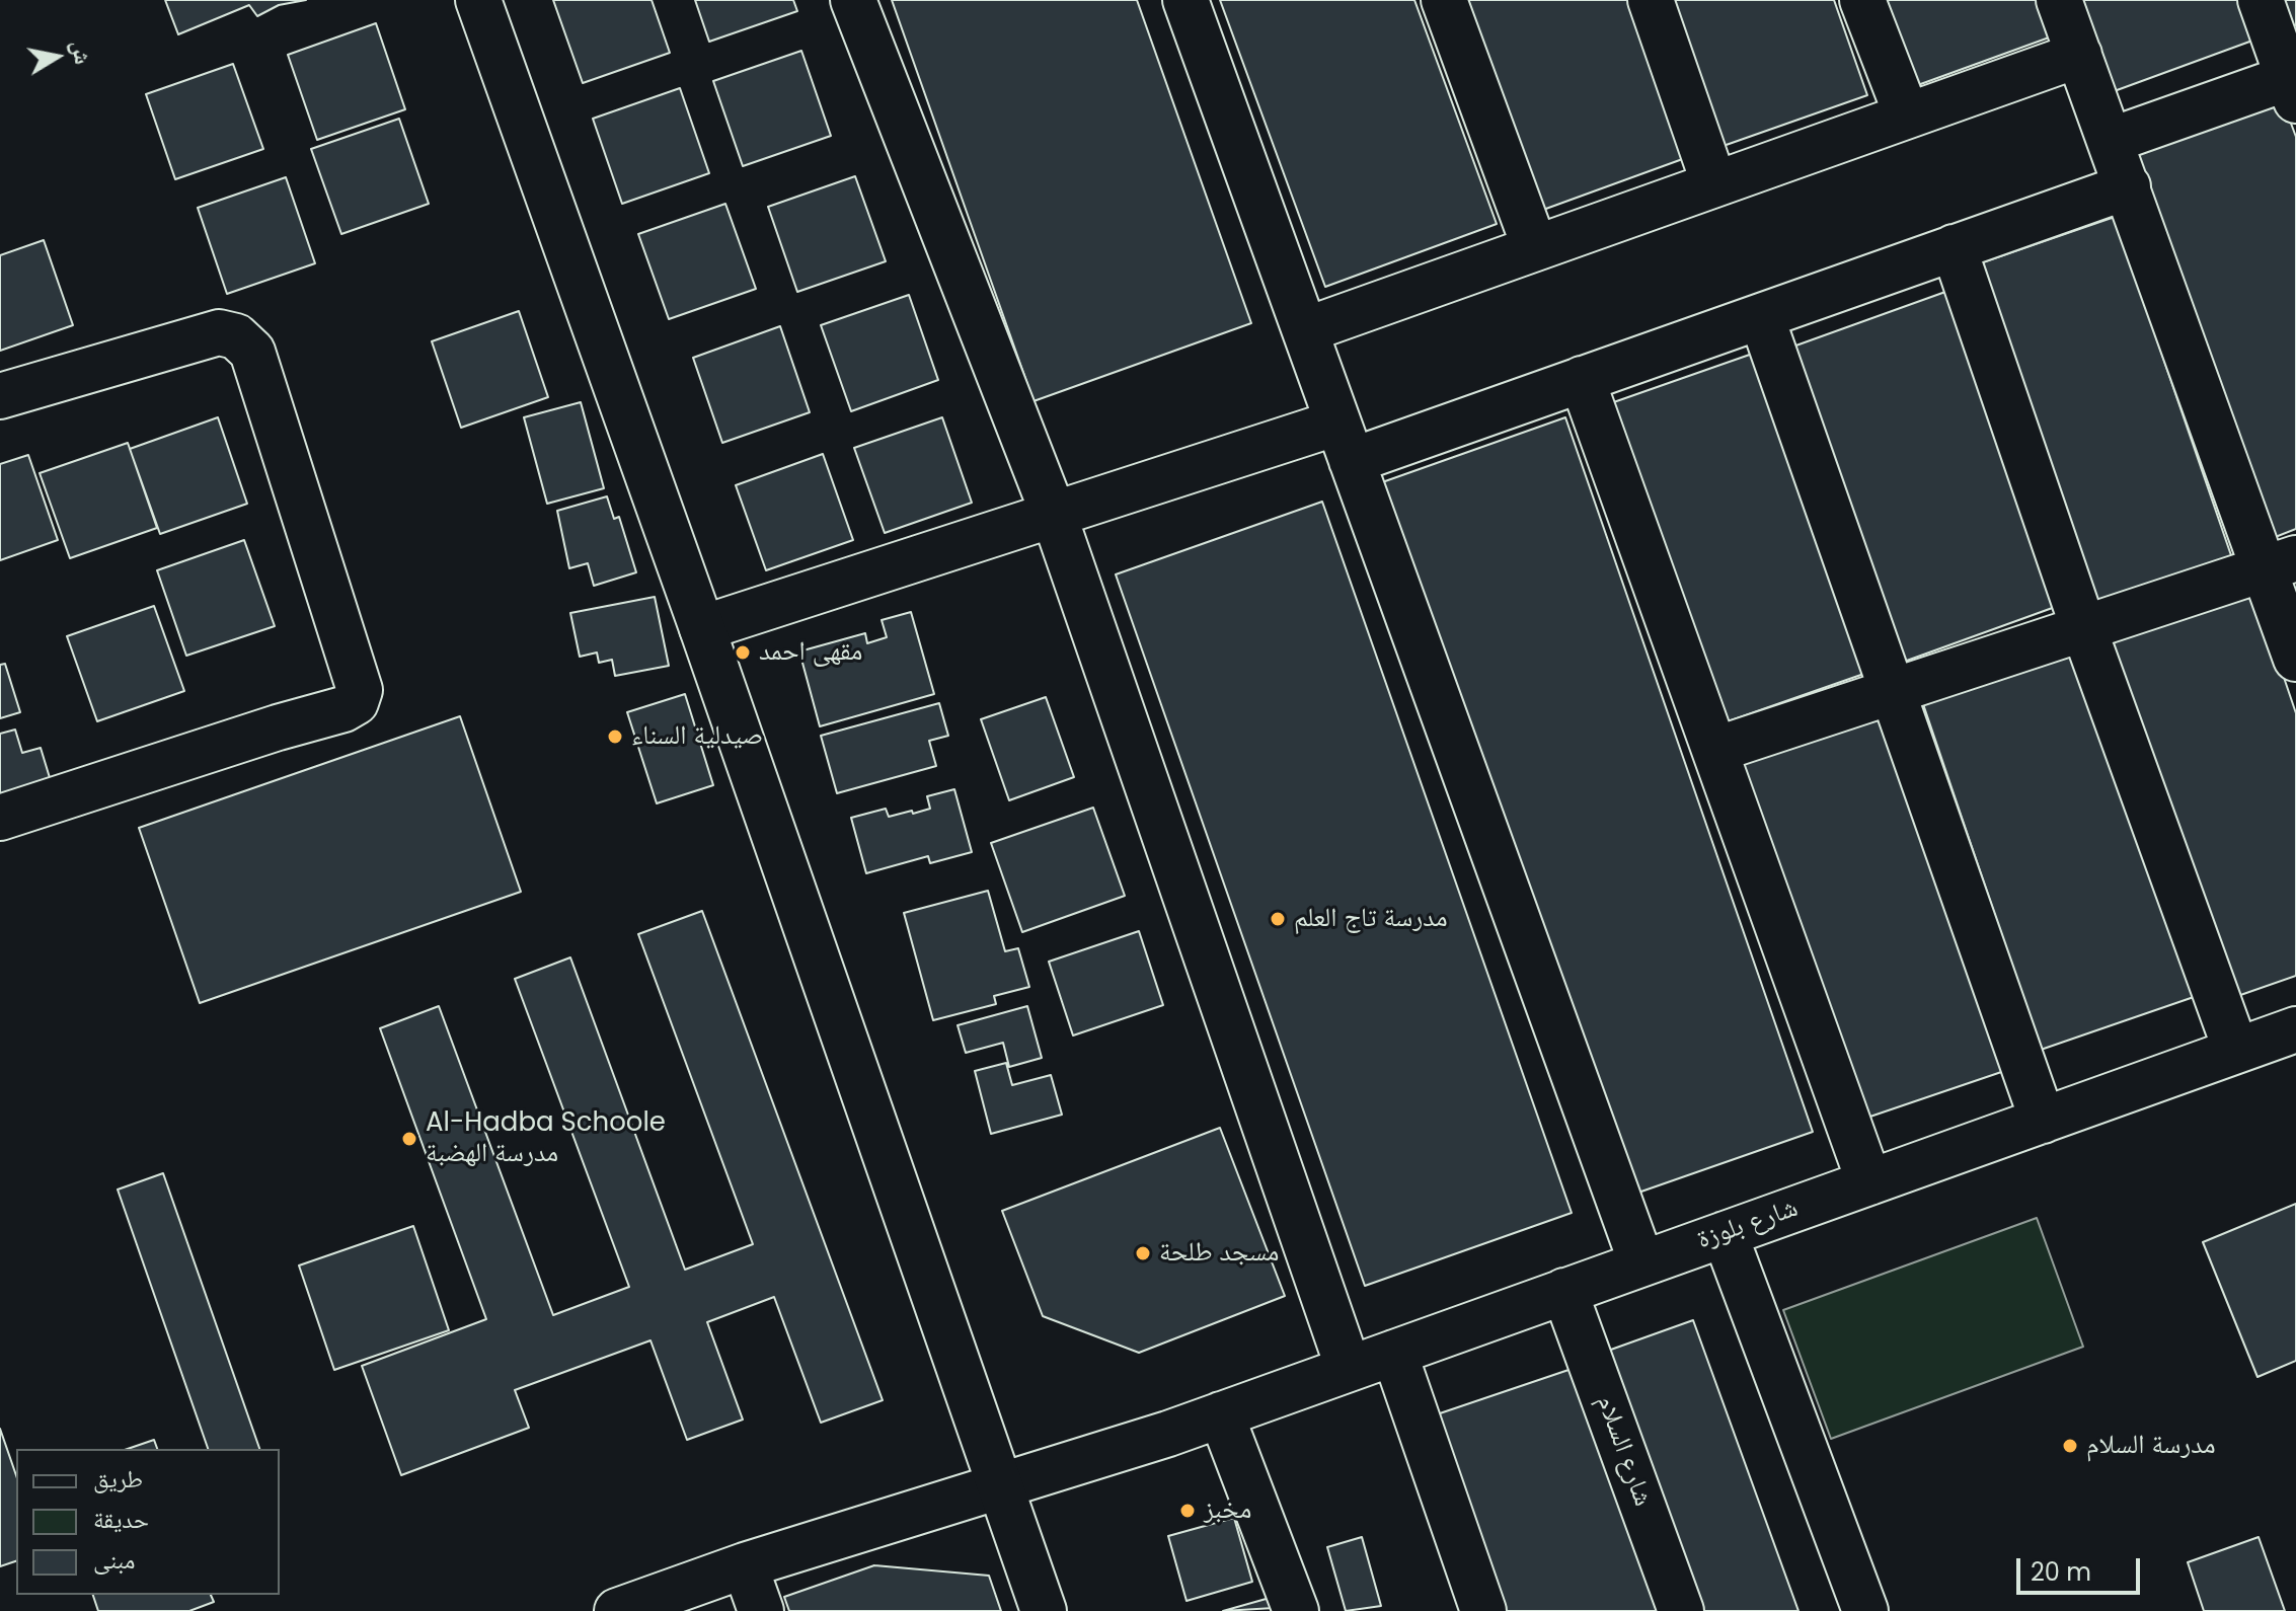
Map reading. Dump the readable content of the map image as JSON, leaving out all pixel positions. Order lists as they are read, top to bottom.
{
  "streets": {
    "street": ["شارع بلوزة", "شارع السلام"]
  },
  "crossings": [
    ["شارع بلوزة", "شارع السلام"]
  ],
  "places": [
    "مقهى احمد",
    "صيدلية السناء",
    "مدرسة تاج العلم",
    "Al-Hadba Schoole مدرسة الهضبة",
    "مسجد طلحة",
    "مدرسة السلام",
    "مخبز"
  ],
  "legend": ["طريق", "حديقة", "مبنى"],
  "scale_bar": "20 m",
  "north": "right"
}
